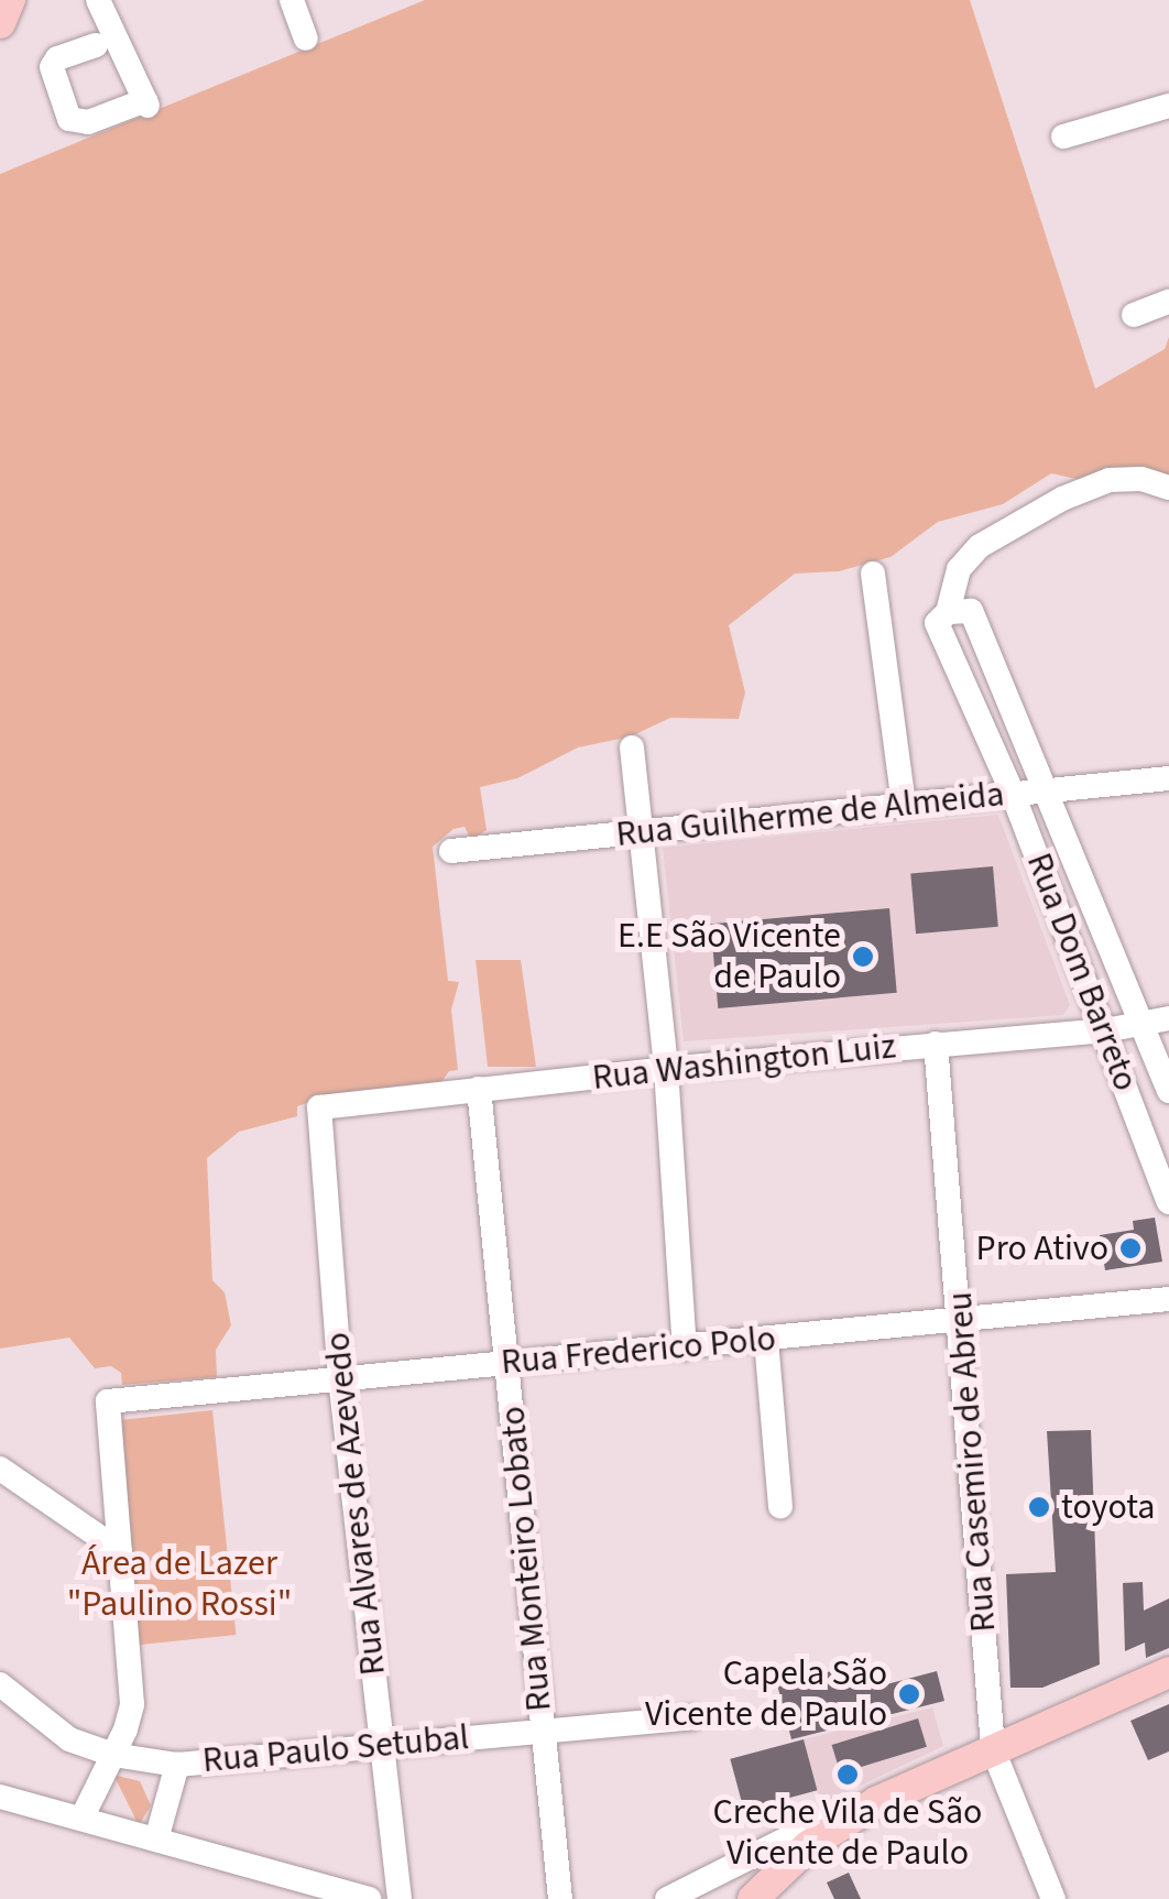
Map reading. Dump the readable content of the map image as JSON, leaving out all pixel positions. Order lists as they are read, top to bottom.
{
  "streets": {
    "street": [
      "Rua Guilherme de Almeida",
      "Rua Dom Barreto",
      "Rua Washington Luiz",
      "Rua Frederico Polo",
      "Rua Casemiro de Abreu",
      "Rua Alvares de Azevedo",
      "Rua Monteiro Lobato",
      "Rua Paulo Setubal"
    ]
  },
  "crossings": [
    ["Rua Guilherme de Almeida", "Rua Dom Barreto"],
    ["Rua Dom Barreto", "Rua Washington Luiz"],
    ["Rua Washington Luiz", "Rua Casemiro de Abreu"],
    ["Rua Washington Luiz", "Rua Alvares de Azevedo"],
    ["Rua Washington Luiz", "Rua Monteiro Lobato"],
    ["Rua Frederico Polo", "Rua Casemiro de Abreu"],
    ["Rua Frederico Polo", "Rua Alvares de Azevedo"],
    ["Rua Frederico Polo", "Rua Monteiro Lobato"],
    ["Rua Alvares de Azevedo", "Rua Paulo Setubal"],
    ["Rua Monteiro Lobato", "Rua Paulo Setubal"]
  ],
  "parks": ["Área de Lazer \"Paulino Rossi\""],
  "places": [
    "E.E São Vicente de Paulo",
    "Pro Ativo",
    "toyota",
    "Capela São Vicente de Paulo",
    "Creche Vila de São Vicente de Paulo"
  ]
}
